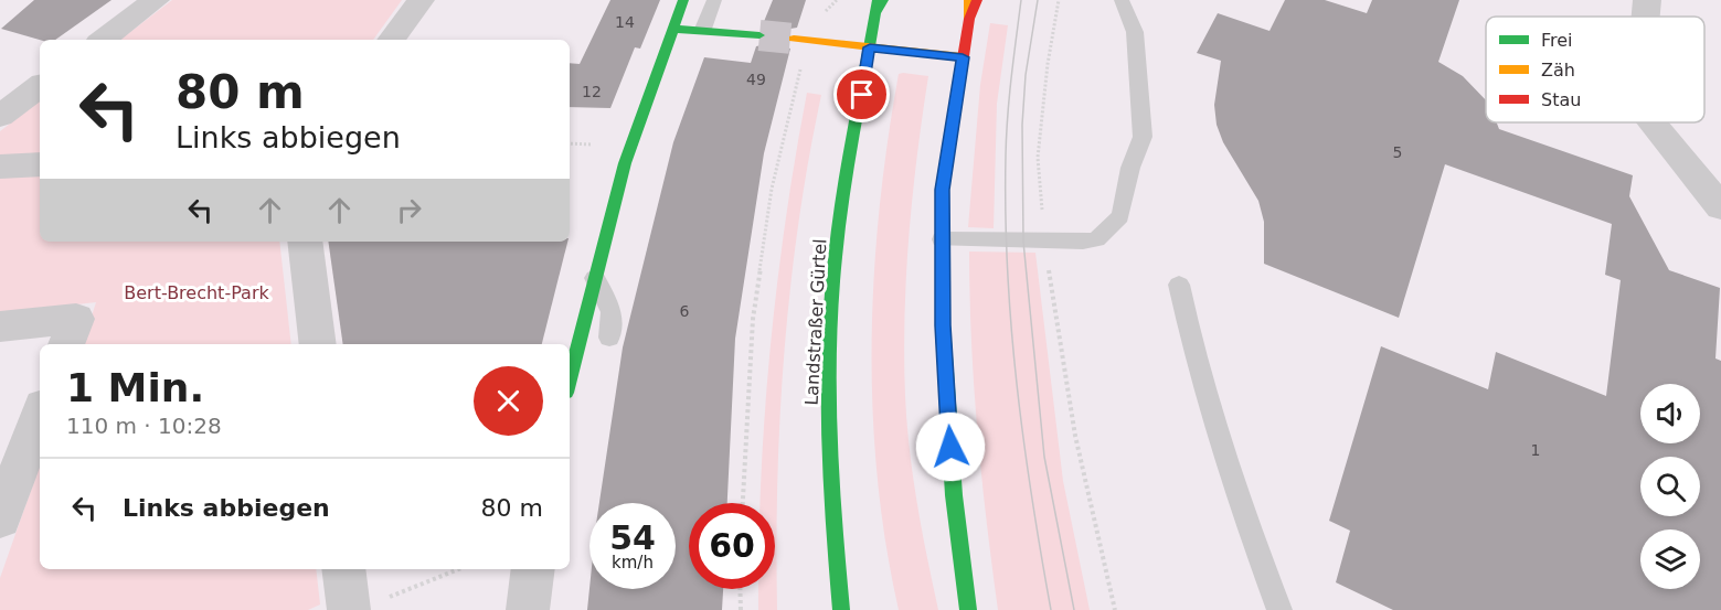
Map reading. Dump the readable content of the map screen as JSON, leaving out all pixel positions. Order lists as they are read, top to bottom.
{
  "streets": {
    "main road": ["Landstraßer Gürtel"]
  },
  "parks": ["Bert-Brecht-Park"],
  "house_numbers": [
    "14",
    "49",
    "12",
    "5",
    "6",
    "1"
  ],
  "legend": ["Frei", "Zäh", "Stau"],
  "page": {
    "turn": ["80 m", "Links abbiegen"],
    "heading": ["1 Min.", "110 m · 10:28"],
    "list": [
      {
        "name": "Links abbiegen",
        "value": "80 m"
      }
    ],
    "speed": "54 km/h",
    "limit": "60"
  }
}
